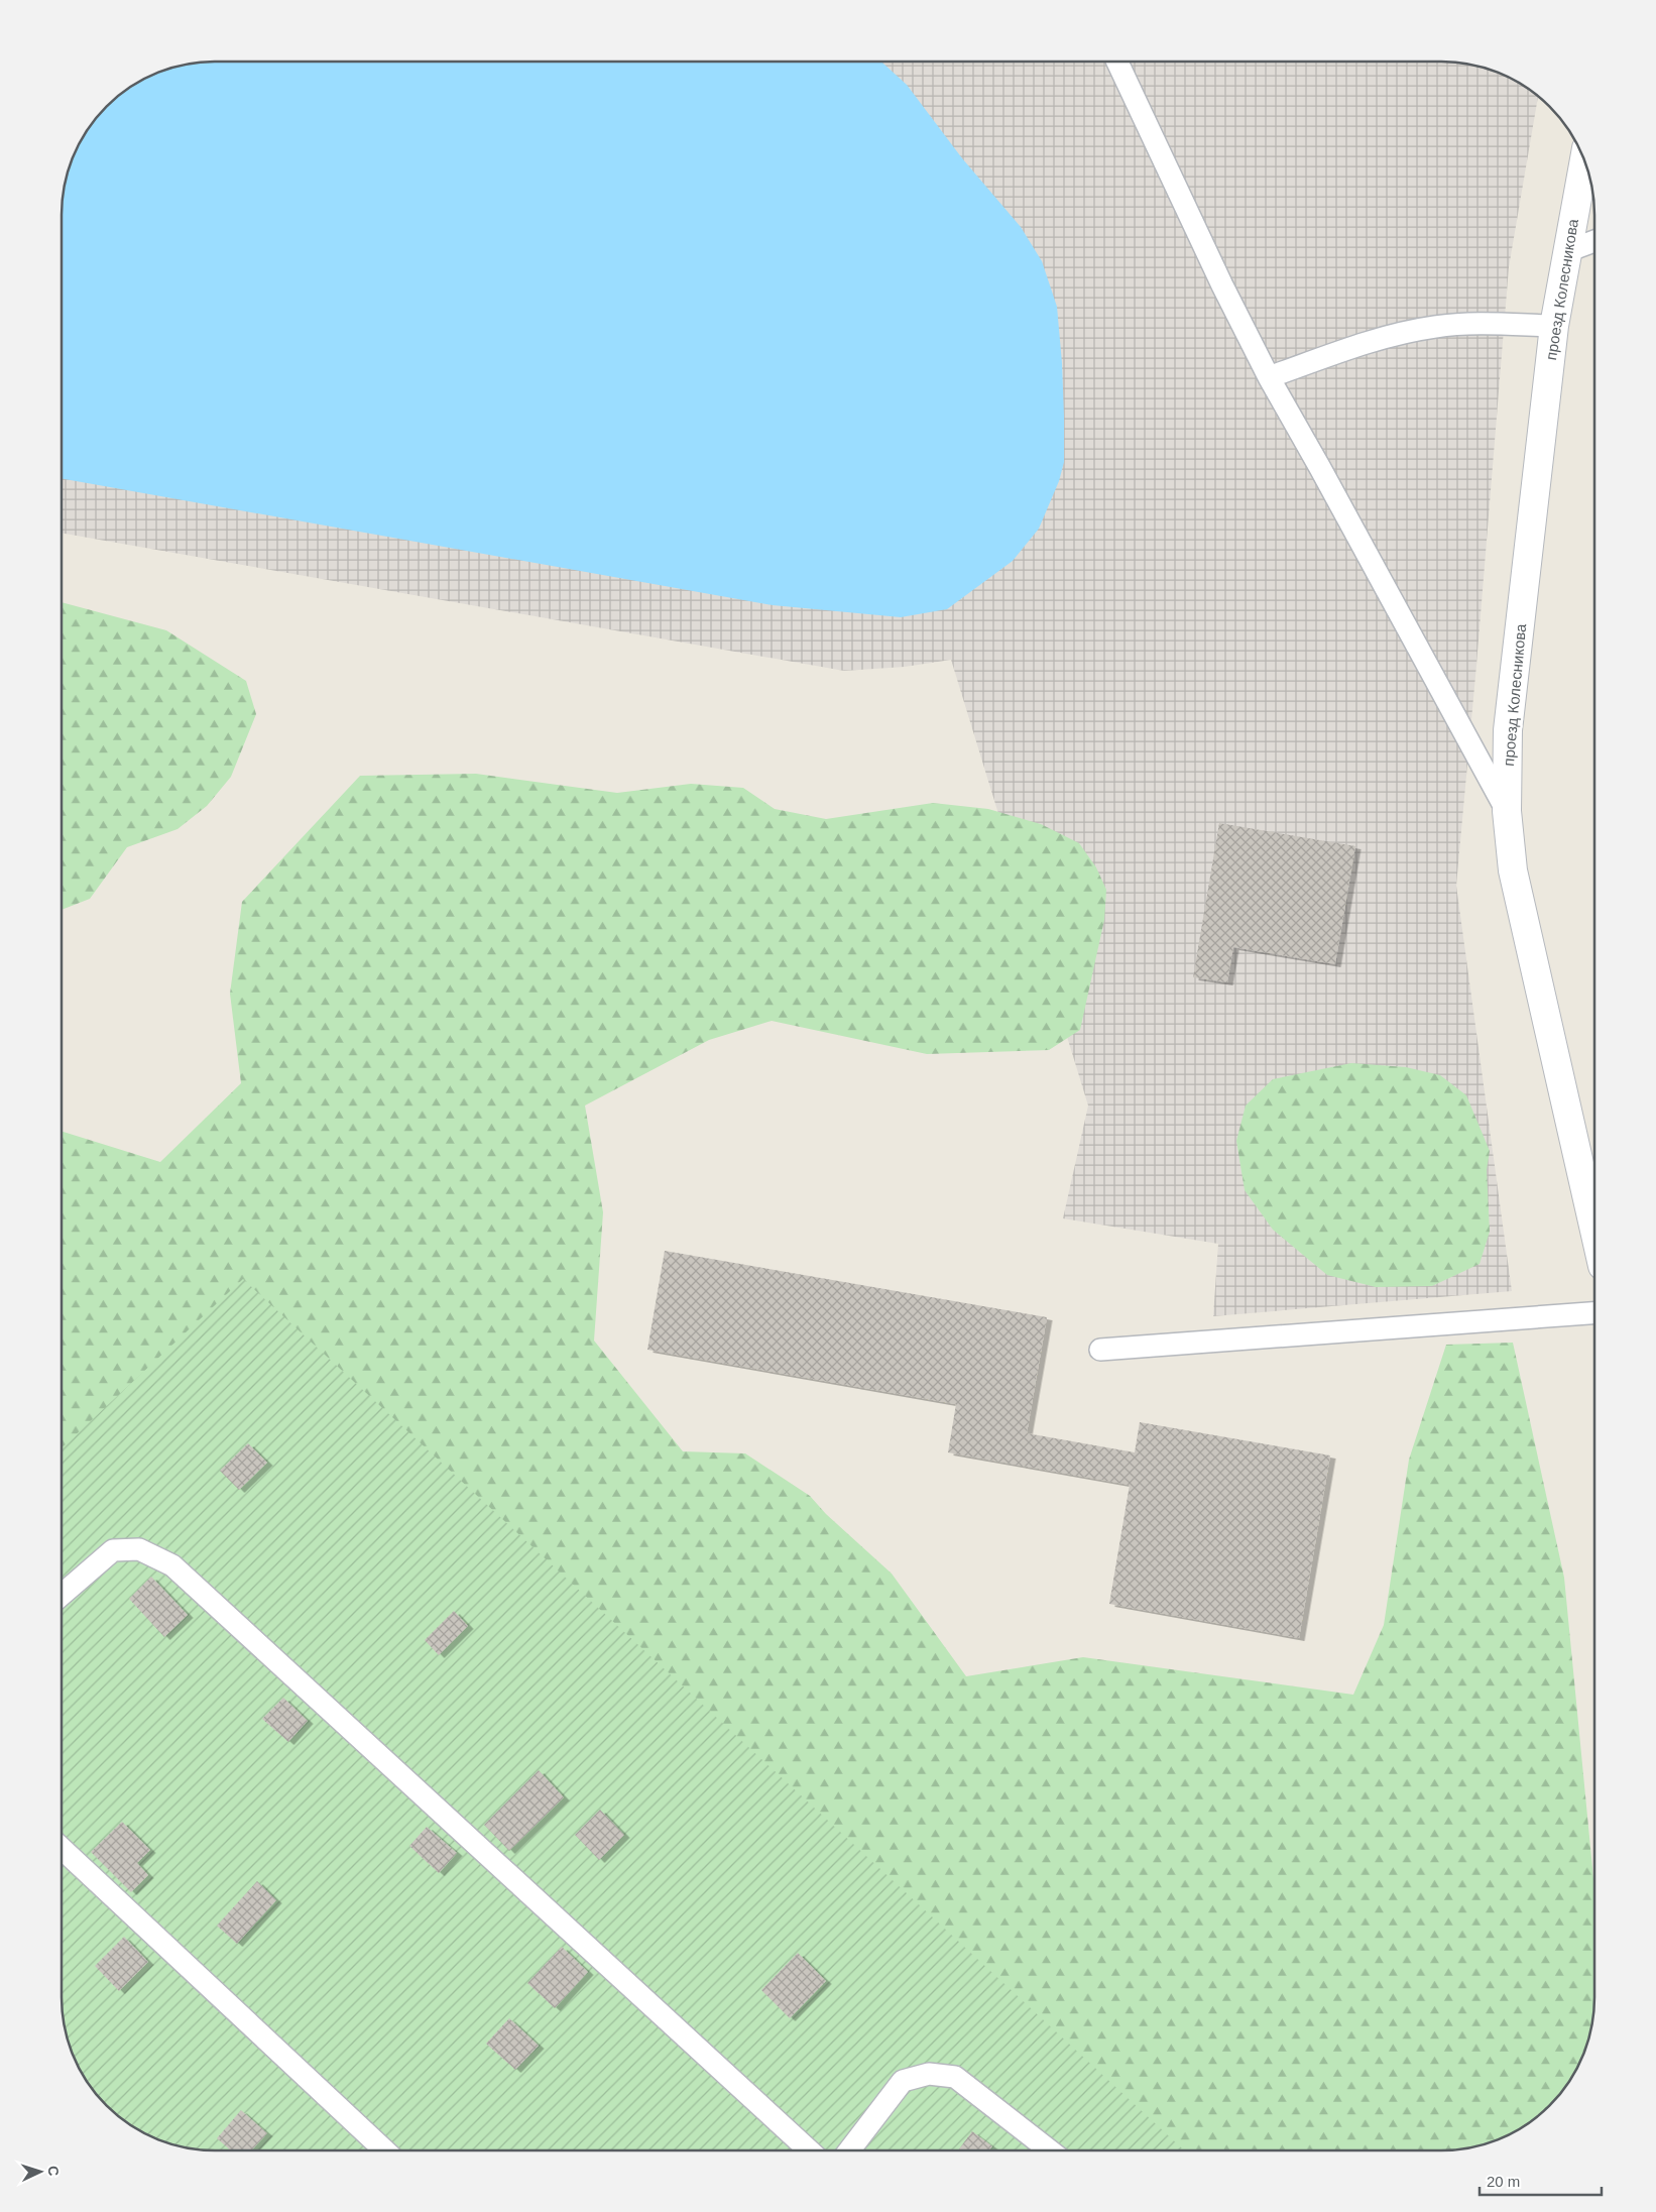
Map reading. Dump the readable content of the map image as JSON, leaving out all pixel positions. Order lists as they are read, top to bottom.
{
  "streets": {
    "street": ["проезд Колесникова"]
  },
  "scale_bar": "20 m",
  "north": "right"
}
